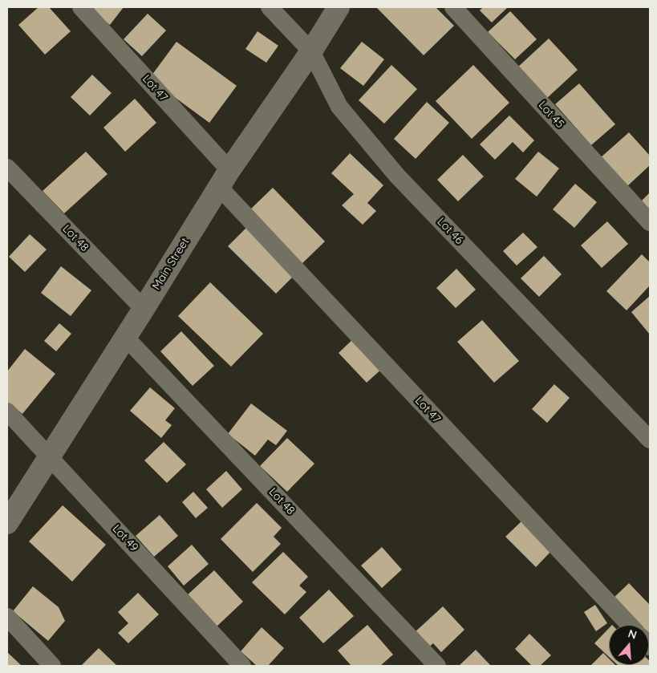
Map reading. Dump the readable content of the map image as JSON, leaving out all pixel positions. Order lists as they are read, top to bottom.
{
  "streets": {
    "street": [
      "Lot 47",
      "Lot 45",
      "Lot 46",
      "Lot 48",
      "Main Street",
      "Lot 49"
    ]
  },
  "crossings": [
    ["Lot 47", "Main Street"],
    ["Lot 46", "Main Street"],
    ["Lot 48", "Main Street"],
    ["Main Street", "Lot 49"]
  ],
  "north": "top"
}
